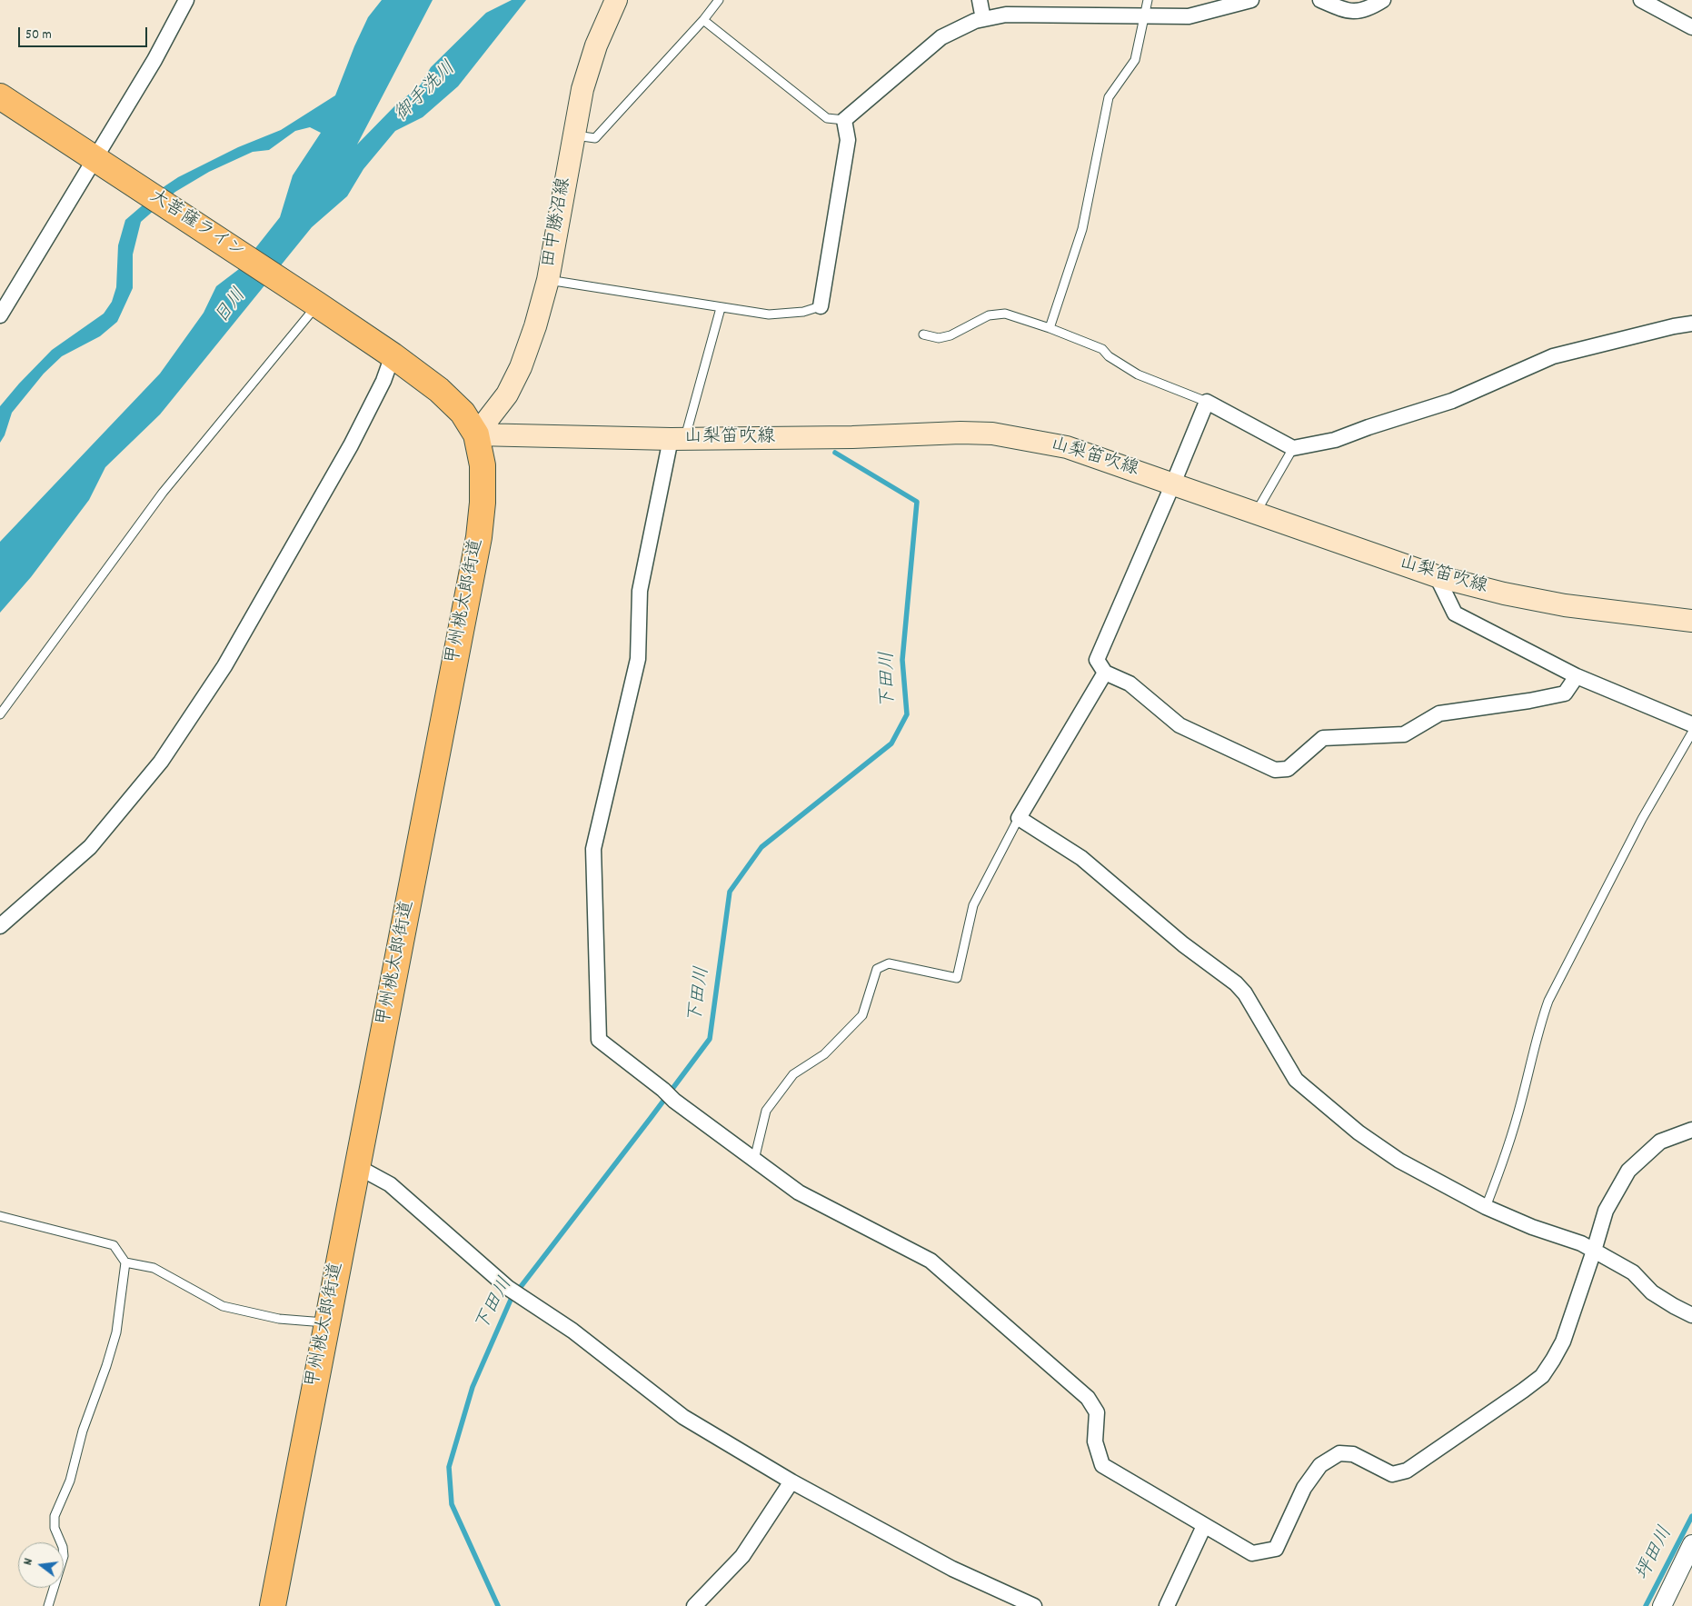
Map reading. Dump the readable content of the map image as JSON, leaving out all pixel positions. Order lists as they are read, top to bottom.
{
  "streets": {
    "highway": ["大菩薩ライン", "甲州桃太郎街道"],
    "main road": ["田中勝沼線", "山梨笛吹線"]
  },
  "crossings": [
    ["田中勝沼線", "山梨笛吹線"],
    ["田中勝沼線", "甲州桃太郎街道"],
    ["大菩薩ライン", "甲州桃太郎街道"],
    ["山梨笛吹線", "甲州桃太郎街道"]
  ],
  "water": [
    "御手洗川",
    "日川",
    "下田川",
    "坪田川"
  ],
  "scale_bar": "50 m",
  "north": "left"
}
